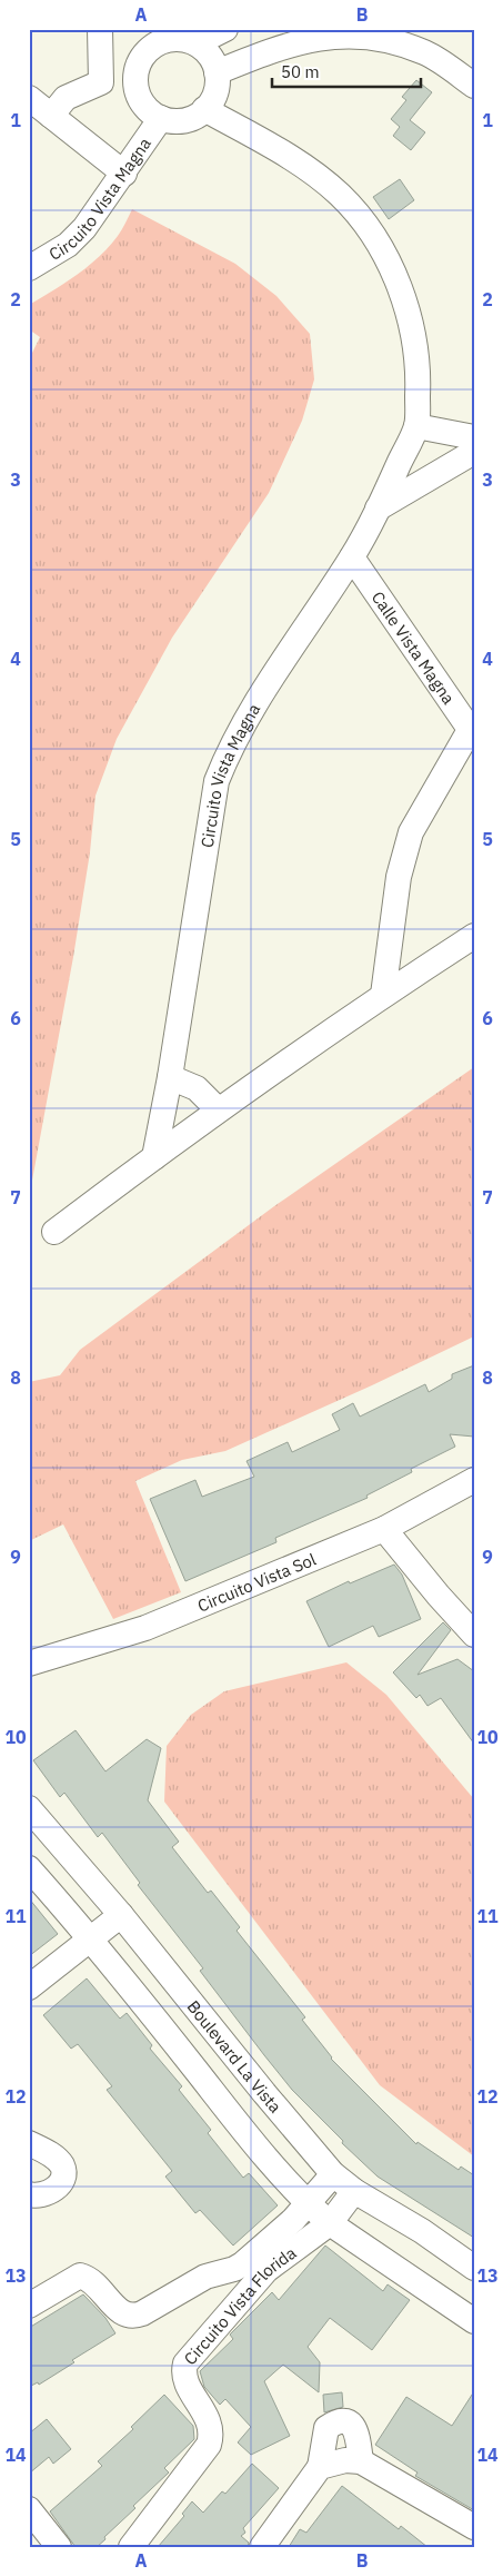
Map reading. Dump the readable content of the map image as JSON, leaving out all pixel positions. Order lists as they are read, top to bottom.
{
  "streets": {
    "street": [
      "Circuito Vista Magna",
      "Calle Vista Magna",
      "Circuito Vista Sol",
      "Boulevard La Vista",
      "Circuito Vista Florida"
    ]
  },
  "crossings": [
    ["Circuito Vista Magna", "Calle Vista Magna"],
    ["Boulevard La Vista", "Circuito Vista Florida"]
  ],
  "scale_bar": "50 m",
  "grid": {
    "columns": ["A", "B"],
    "rows": [
      "1",
      "2",
      "3",
      "4",
      "5",
      "6",
      "7",
      "8",
      "9",
      "10",
      "11",
      "12",
      "13",
      "14"
    ]
  }
}
